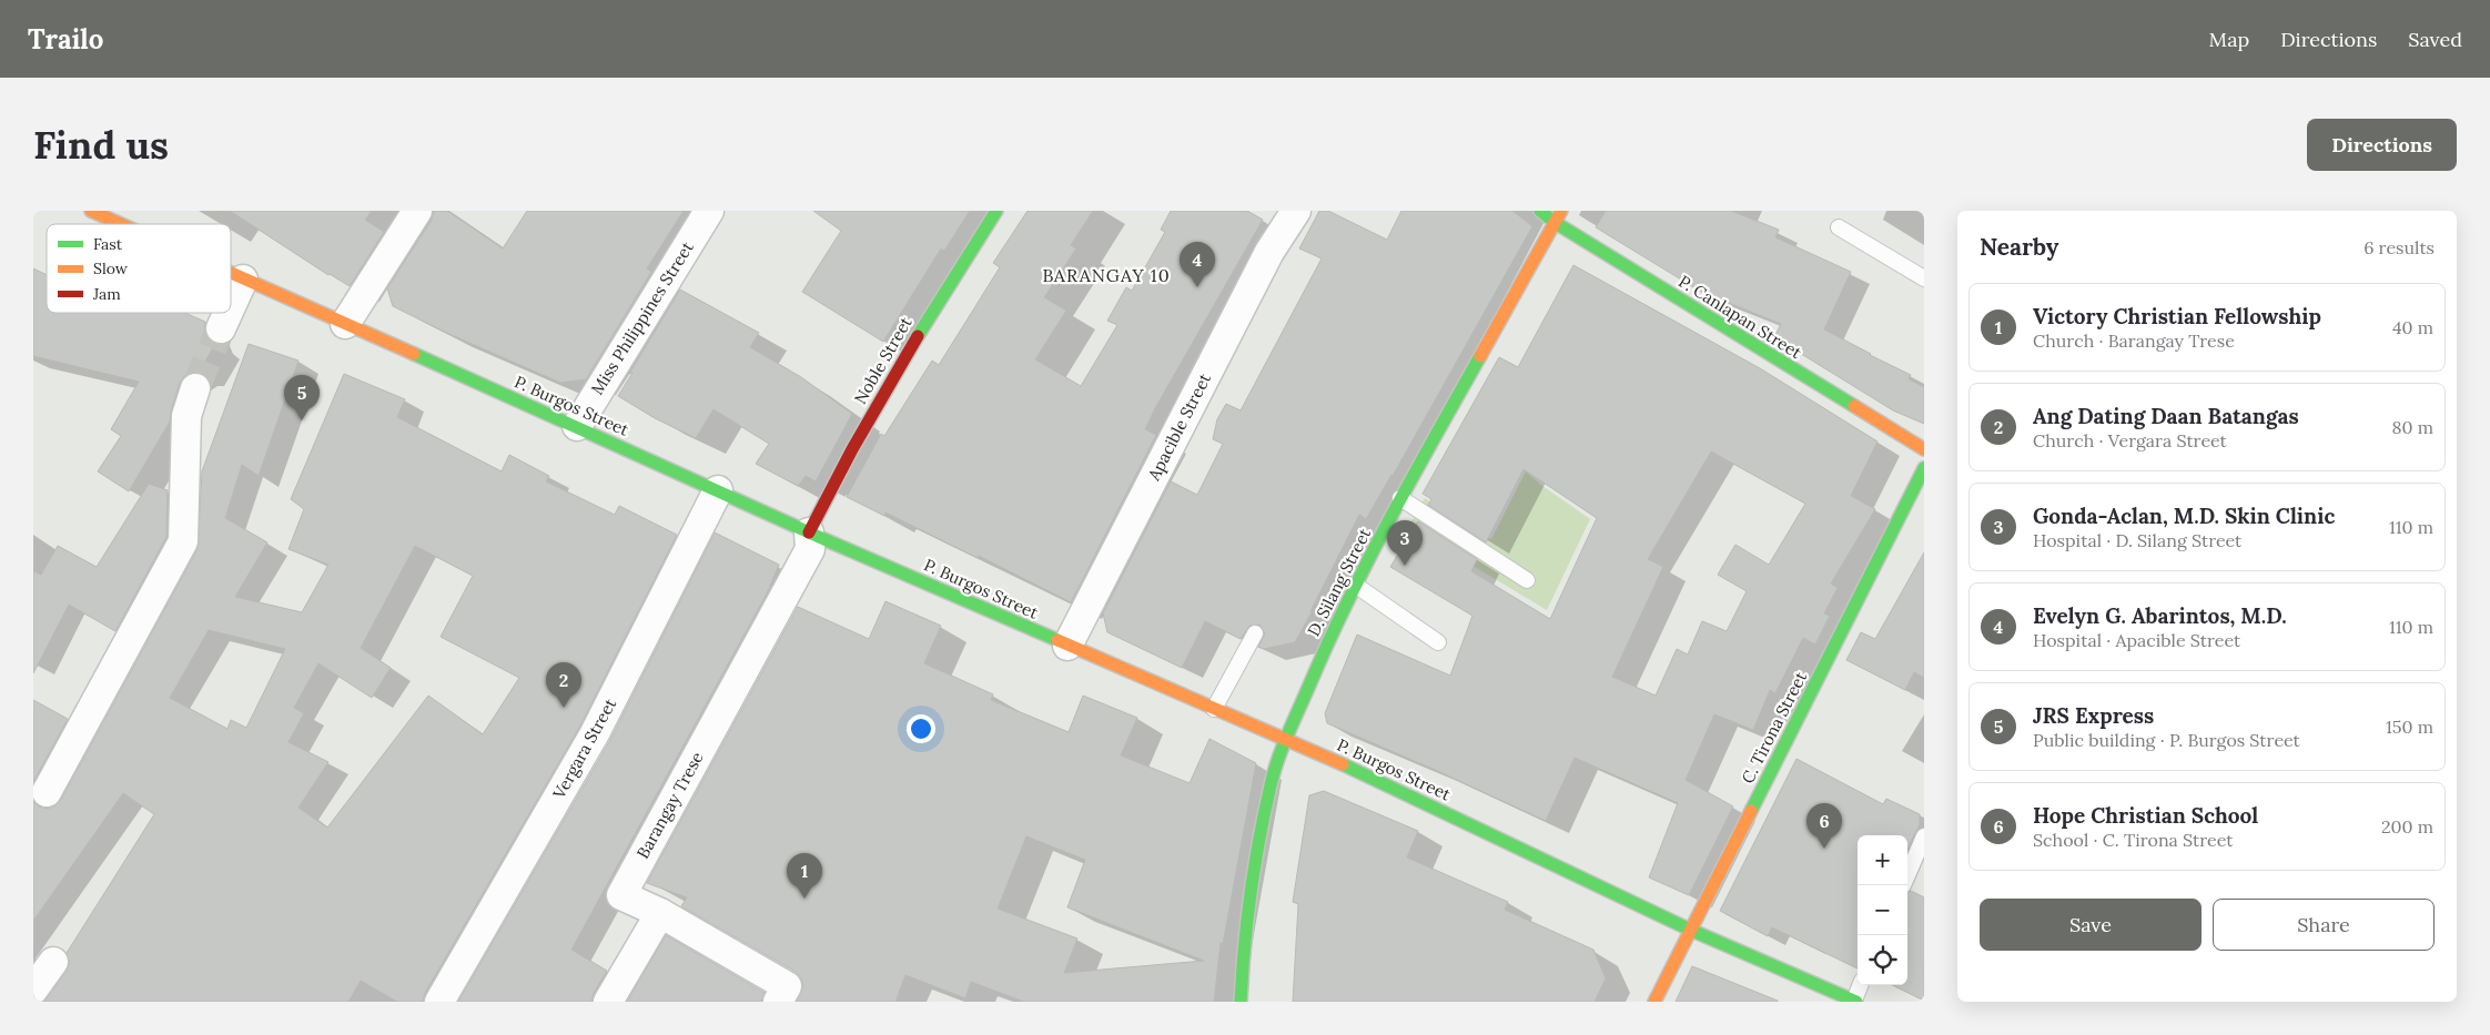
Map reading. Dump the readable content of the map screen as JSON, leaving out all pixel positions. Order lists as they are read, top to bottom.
{
  "streets": {
    "main road": [
      "P. Canlapan Street",
      "Noble Street",
      "P. Burgos Street",
      "D. Silang Street",
      "C. Tirona Street"
    ],
    "street": [
      "Miss Philippines Street",
      "Apacible Street",
      "Vergara Street",
      "Barangay Trese"
    ]
  },
  "crossings": [
    ["P. Canlapan Street", "D. Silang Street"],
    ["Miss Philippines Street", "P. Burgos Street"],
    ["Noble Street", "P. Burgos Street"],
    ["Noble Street", "Barangay Trese"],
    ["P. Burgos Street", "Apacible Street"],
    ["P. Burgos Street", "D. Silang Street"],
    ["P. Burgos Street", "C. Tirona Street"],
    ["P. Burgos Street", "Vergara Street"],
    ["P. Burgos Street", "Barangay Trese"]
  ],
  "districts": ["BARANGAY 10"],
  "legend": ["Fast", "Slow", "Jam"],
  "page": {
    "header": "Trailo",
    "nav": ["Map", "Directions", "Saved"],
    "buttons": [
      "Directions",
      ["Save", "Share"]
    ],
    "title": "Find us",
    "heading": ["Nearby", "6 results"],
    "pins": [
      "4",
      "5",
      "3",
      "2",
      "6",
      "1"
    ],
    "list": [
      {
        "mark": "1",
        "name": "Victory Christian Fellowship",
        "note": "Church · Barangay Trese",
        "value": "40 m"
      },
      {
        "mark": "2",
        "name": "Ang Dating Daan Batangas",
        "note": "Church · Vergara Street",
        "value": "80 m"
      },
      {
        "mark": "3",
        "name": "Gonda-Aclan, M.D. Skin Clinic",
        "note": "Hospital · D. Silang Street",
        "value": "110 m"
      },
      {
        "mark": "4",
        "name": "Evelyn G. Abarintos, M.D.",
        "note": "Hospital · Apacible Street",
        "value": "110 m"
      },
      {
        "mark": "5",
        "name": "JRS Express",
        "note": "Public building · P. Burgos Street",
        "value": "150 m"
      },
      {
        "mark": "6",
        "name": "Hope Christian School",
        "note": "School · C. Tirona Street",
        "value": "200 m"
      }
    ],
    "map_buttons": ["+", "−"]
  }
}
